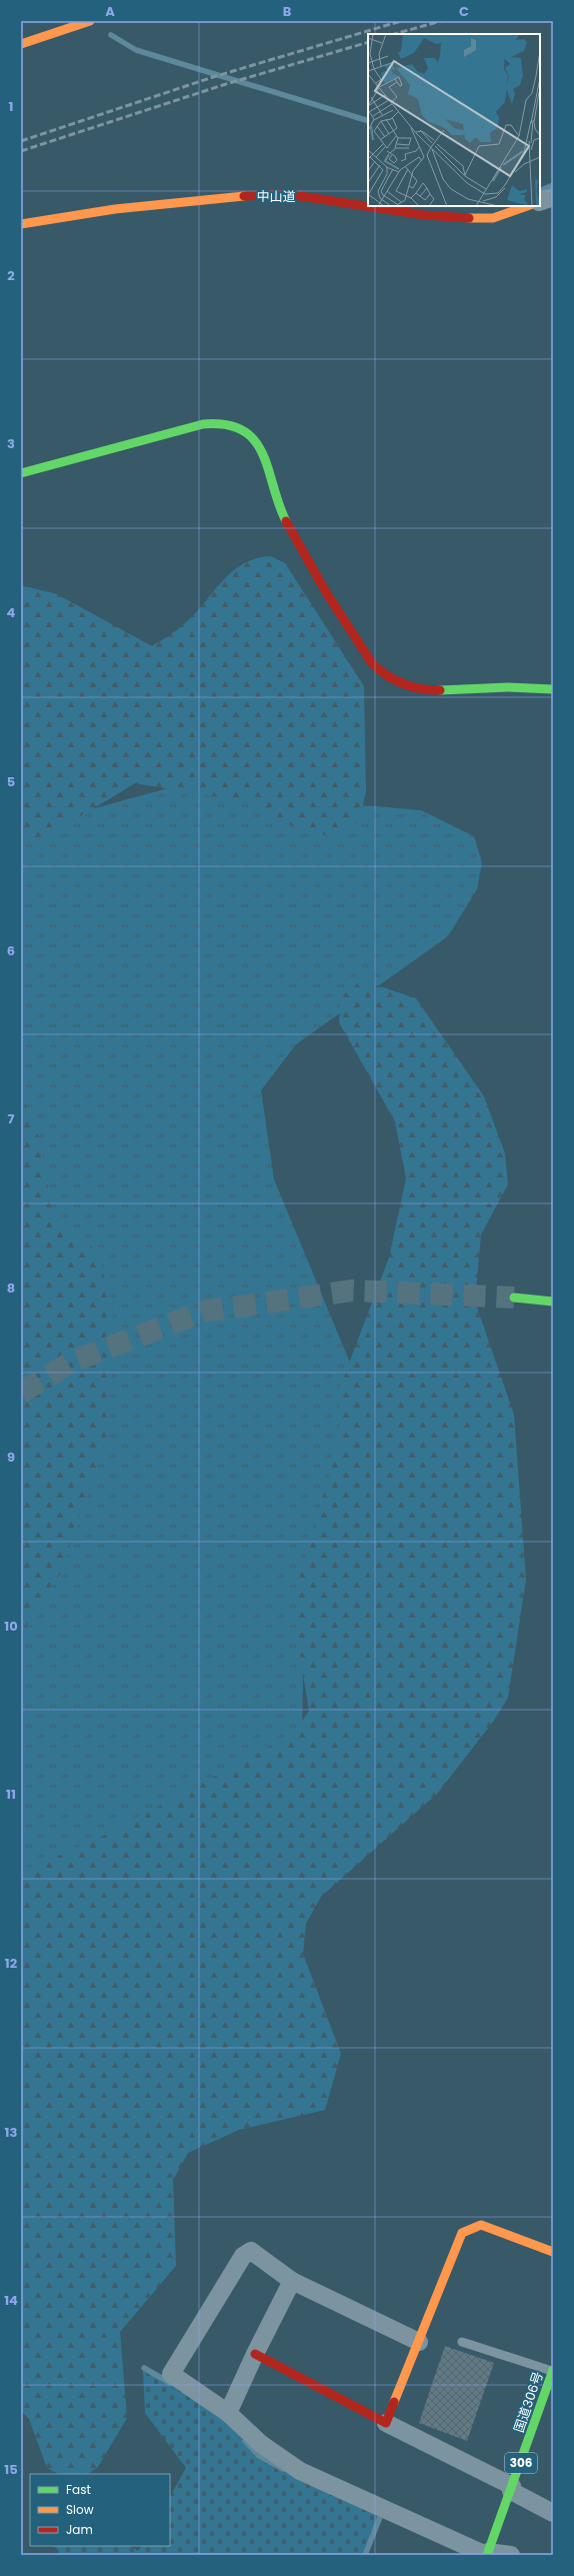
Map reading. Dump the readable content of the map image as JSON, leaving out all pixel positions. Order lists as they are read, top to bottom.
{
  "streets": {
    "main road": ["中山道", "国道306号", "306"]
  },
  "legend": ["Fast", "Slow", "Jam"],
  "grid": {
    "columns": ["A", "B", "C"],
    "rows": [
      "1",
      "2",
      "3",
      "4",
      "5",
      "6",
      "7",
      "8",
      "9",
      "10",
      "11",
      "12",
      "13",
      "14",
      "15"
    ]
  }
}
